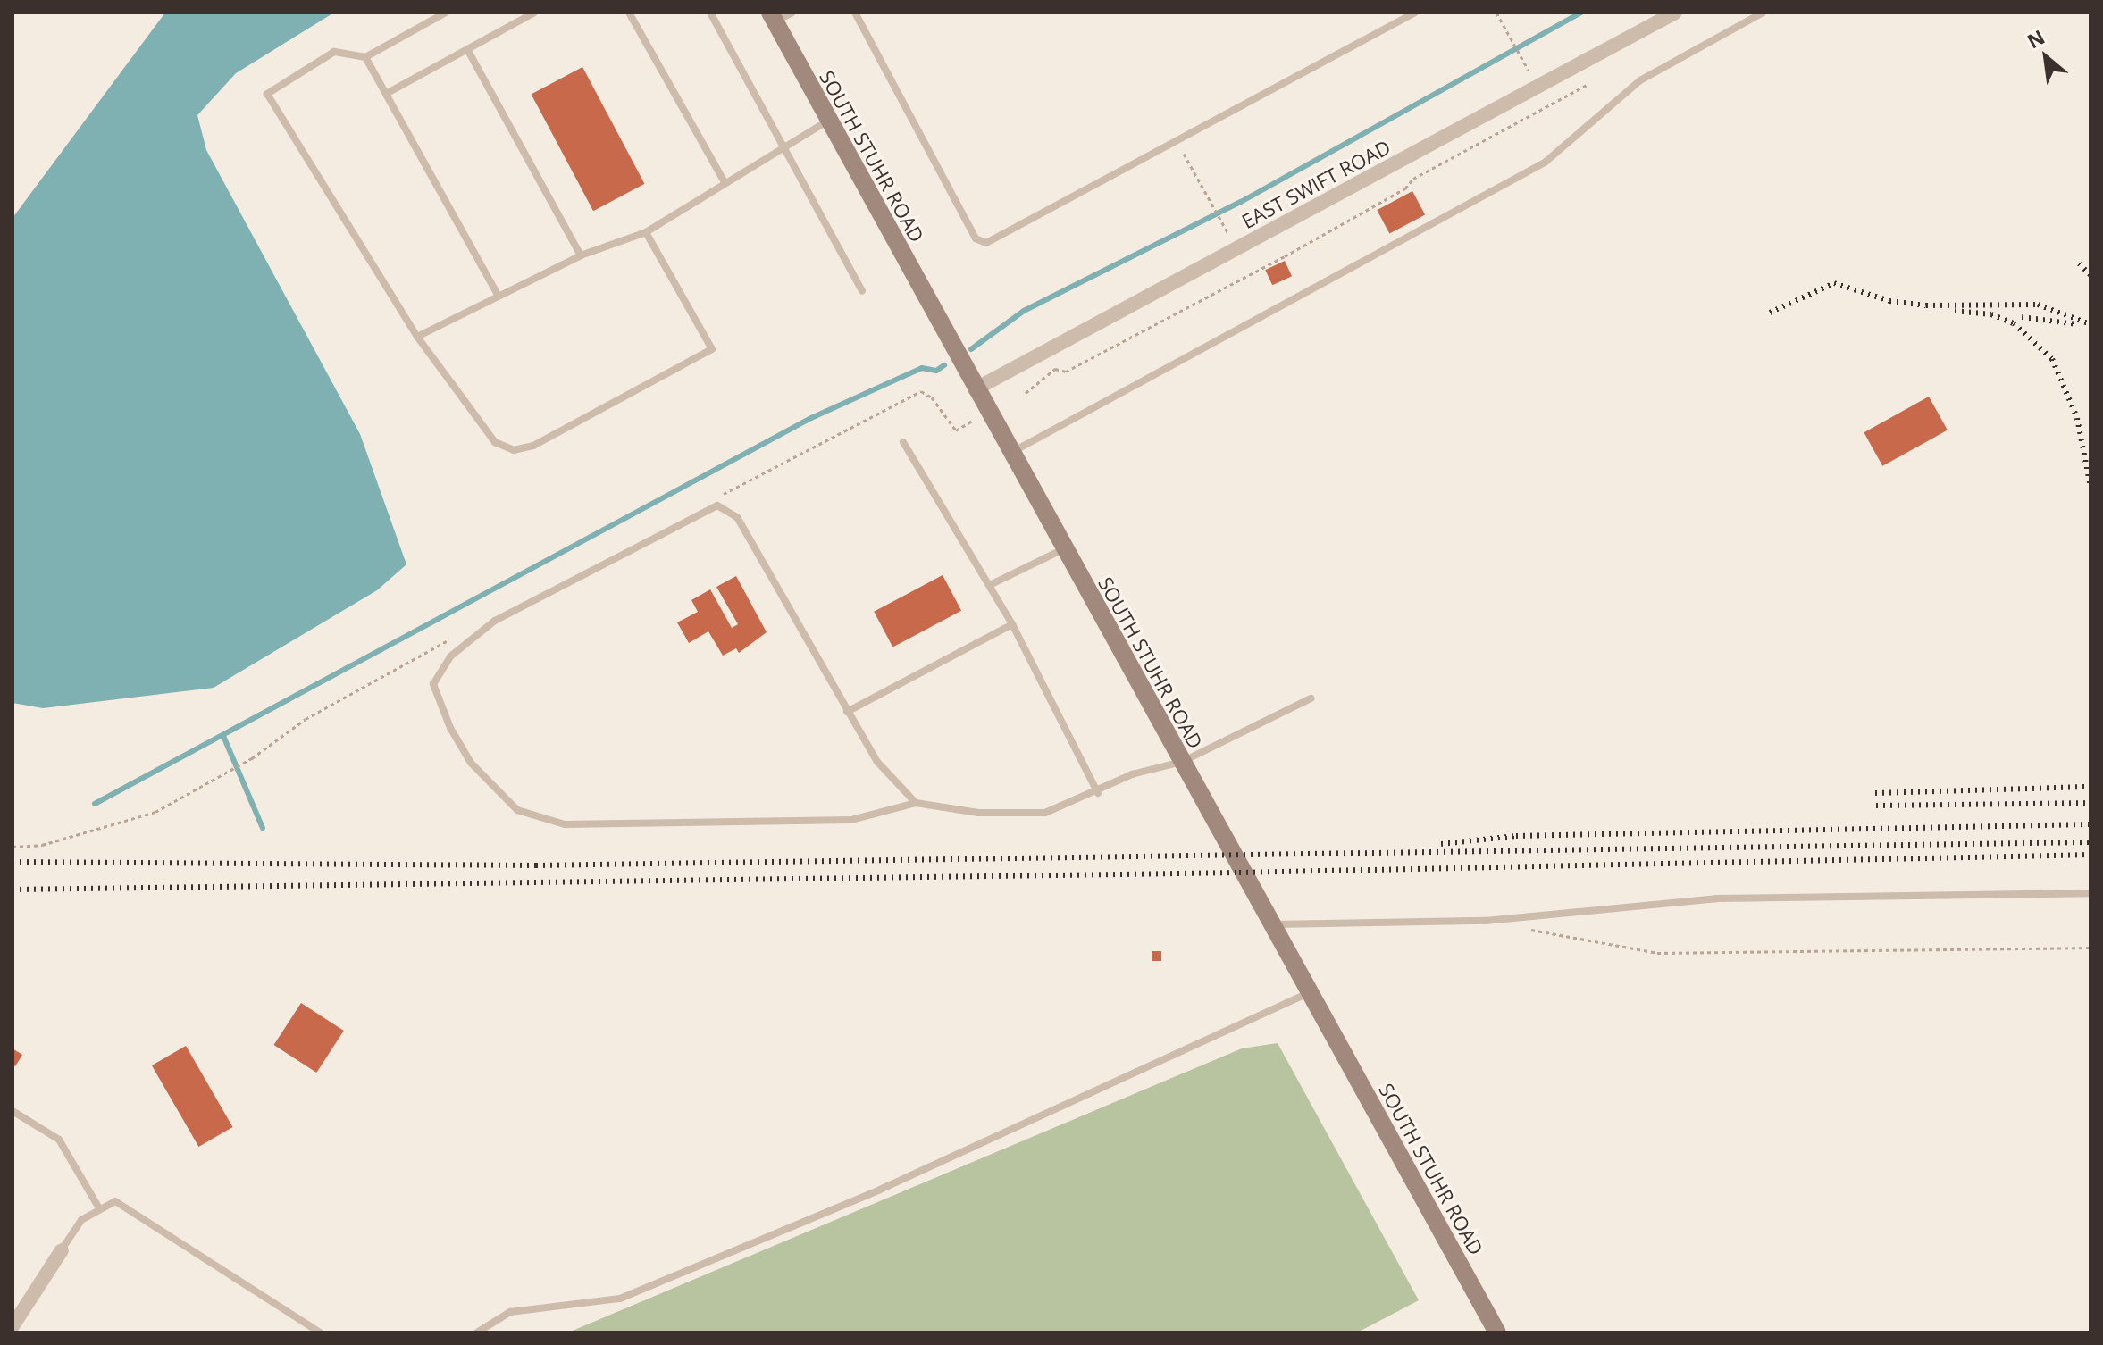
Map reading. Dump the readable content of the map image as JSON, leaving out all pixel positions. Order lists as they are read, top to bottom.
{
  "streets": {
    "main road": ["SOUTH STUHR ROAD"],
    "street": ["EAST SWIFT ROAD"]
  },
  "crossings": [
    ["SOUTH STUHR ROAD", "EAST SWIFT ROAD"]
  ],
  "north": "top left"
}
